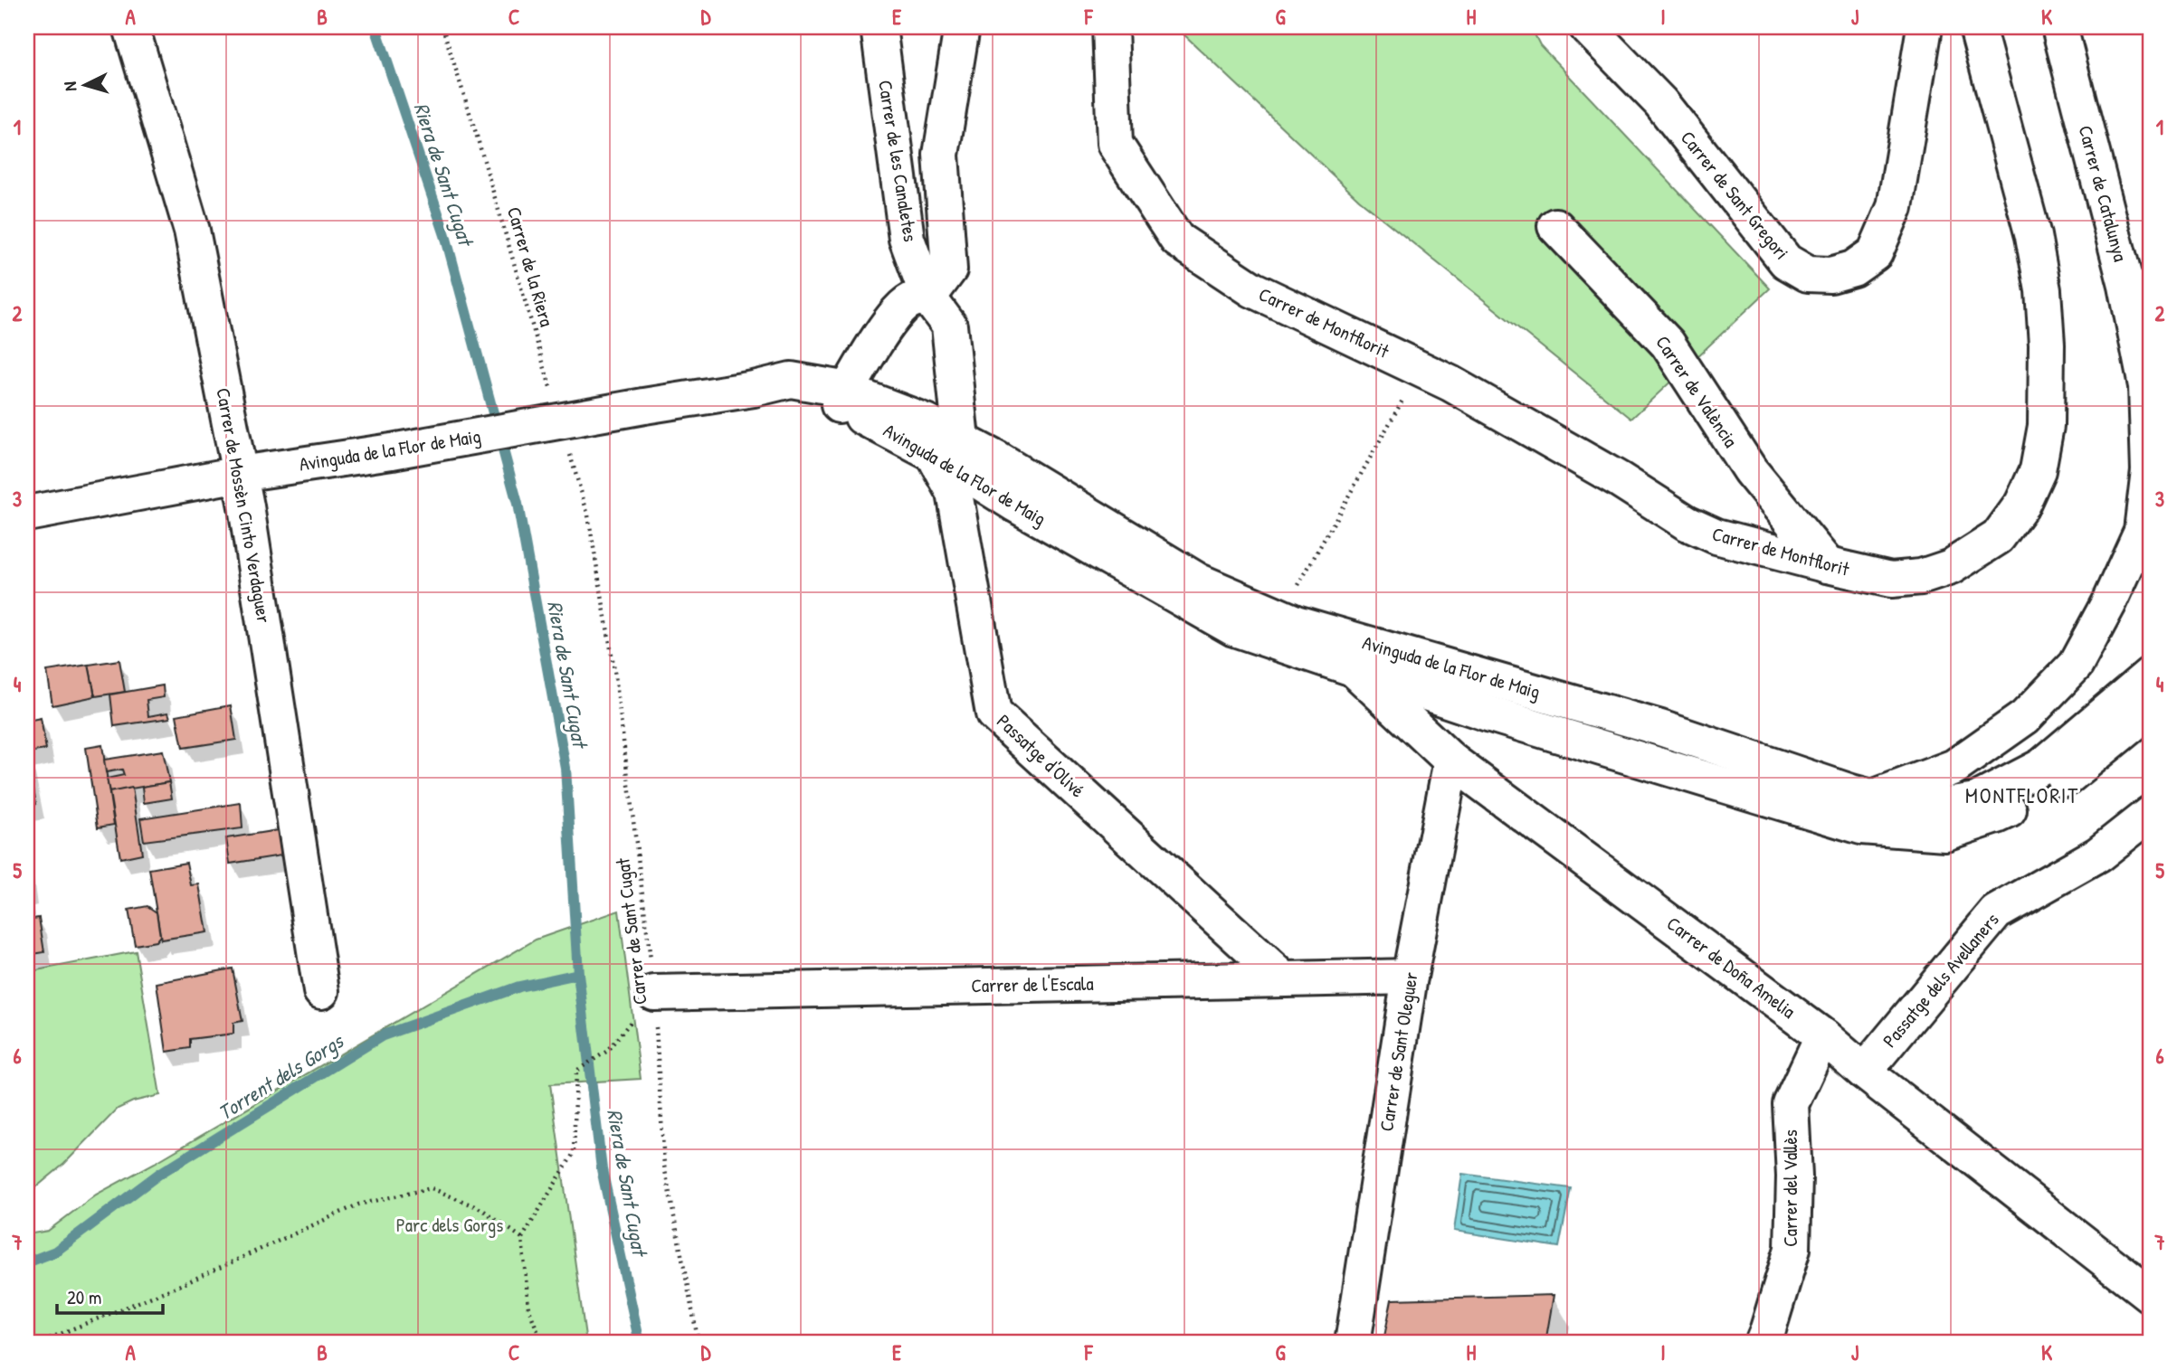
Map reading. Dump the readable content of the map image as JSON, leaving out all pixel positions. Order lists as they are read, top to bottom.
{
  "streets": {
    "street": [
      "Carrer de les Canaletes",
      "Carrer de Catalunya",
      "Carrer de Sant Gregori",
      "Carrer de Montflorit",
      "Carrer de València",
      "Avinguda de la Flor de Maig",
      "Carrer de Mossèn Cinto Verdaguer",
      "Passatge d'Olivé",
      "Carrer de Doña Amelia",
      "Passatge dels Avellaners",
      "Carrer de l'Escala",
      "Carrer de Sant Oleguer",
      "Carrer del Vallès"
    ],
    "path": ["Carrer de la Riera", "Carrer de Sant Cugat"]
  },
  "crossings": [
    ["Carrer de Catalunya", "Avinguda de la Flor de Maig"],
    ["Carrer de Montflorit", "Carrer de València"],
    ["Avinguda de la Flor de Maig", "Carrer de Mossèn Cinto Verdaguer"],
    ["Avinguda de la Flor de Maig", "Passatge d'Olivé"],
    ["Avinguda de la Flor de Maig", "Carrer de Doña Amelia"],
    ["Passatge d'Olivé", "Carrer de l'Escala"],
    ["Carrer de Sant Cugat", "Carrer de l'Escala"],
    ["Carrer de Doña Amelia", "Passatge dels Avellaners"],
    ["Carrer de Doña Amelia", "Carrer de Sant Oleguer"],
    ["Carrer de Doña Amelia", "Carrer del Vallès"],
    ["Carrer de l'Escala", "Carrer de Sant Oleguer"]
  ],
  "districts": ["MONTFLORIT"],
  "water": ["Riera de Sant Cugat", "Torrent dels Gorgs"],
  "parks": ["Parc dels Gorgs"],
  "scale_bar": "20 m",
  "north": "left",
  "grid": {
    "columns": [
      "A",
      "B",
      "C",
      "D",
      "E",
      "F",
      "G",
      "H",
      "I",
      "J",
      "K"
    ],
    "rows": [
      "1",
      "2",
      "3",
      "4",
      "5",
      "6",
      "7"
    ]
  }
}
